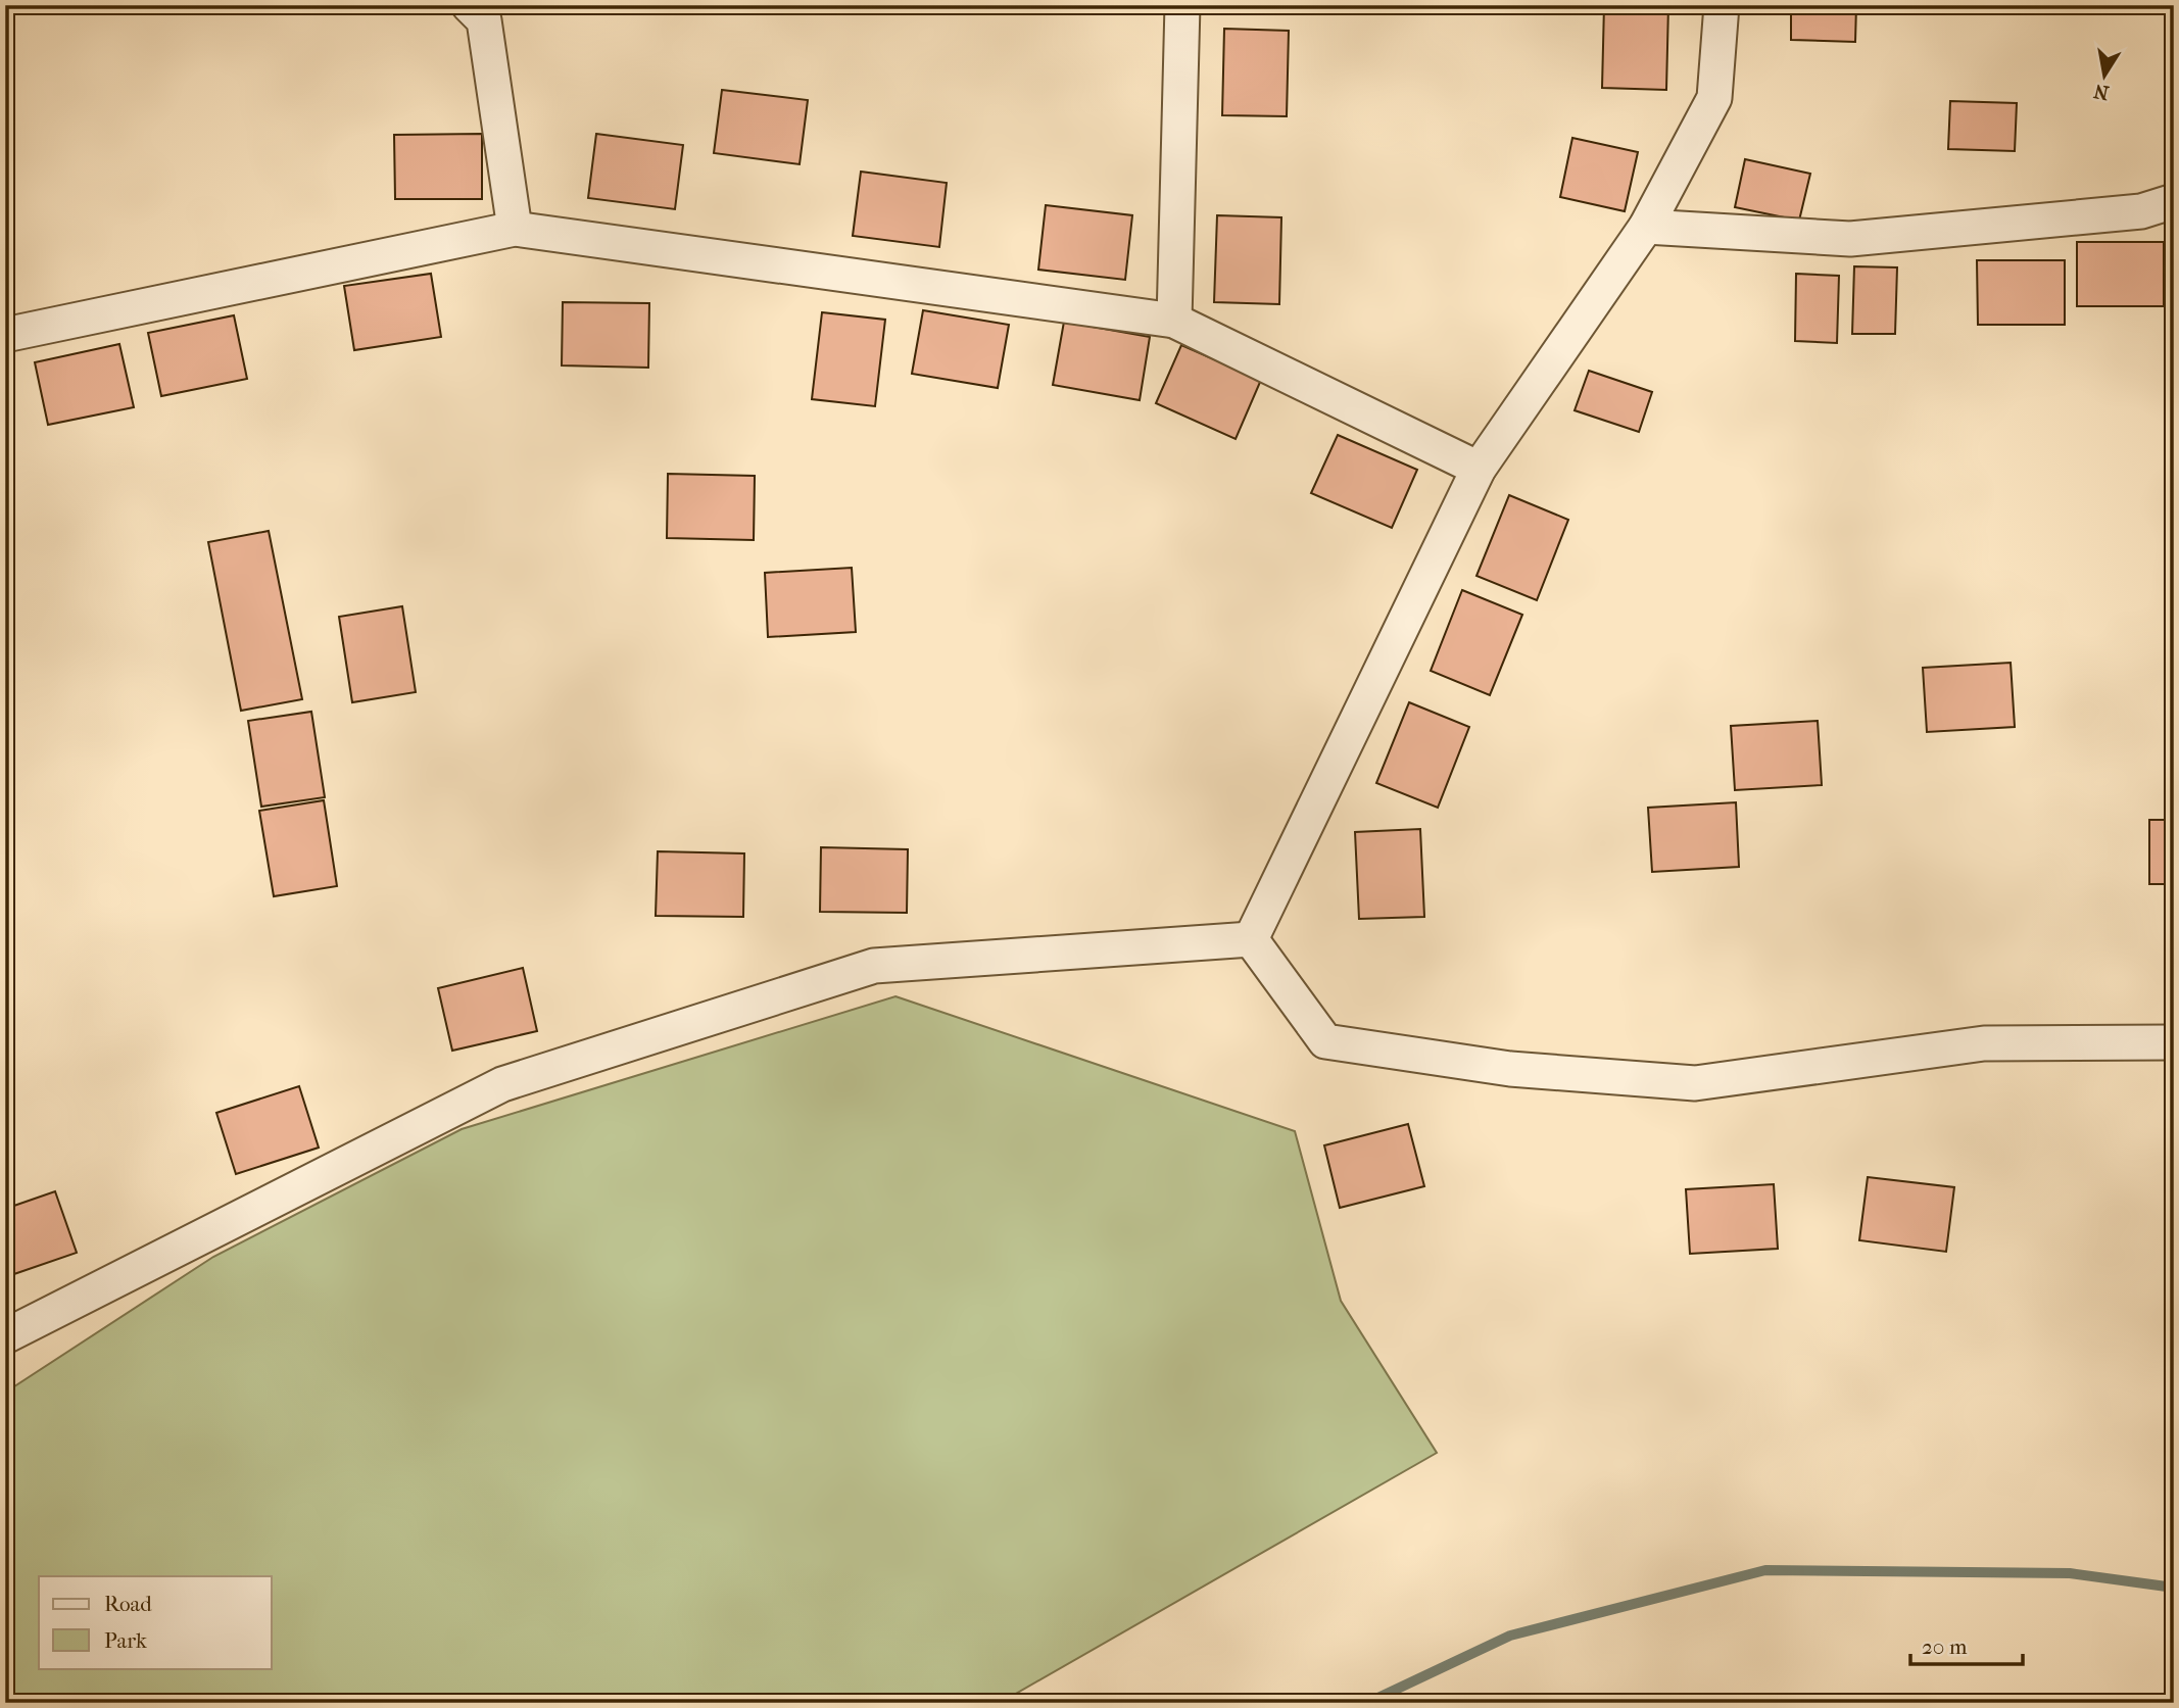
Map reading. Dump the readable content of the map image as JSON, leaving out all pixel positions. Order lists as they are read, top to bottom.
{
  "legend": ["Road", "Park"],
  "scale_bar": "20 m",
  "north": "bottom"
}
